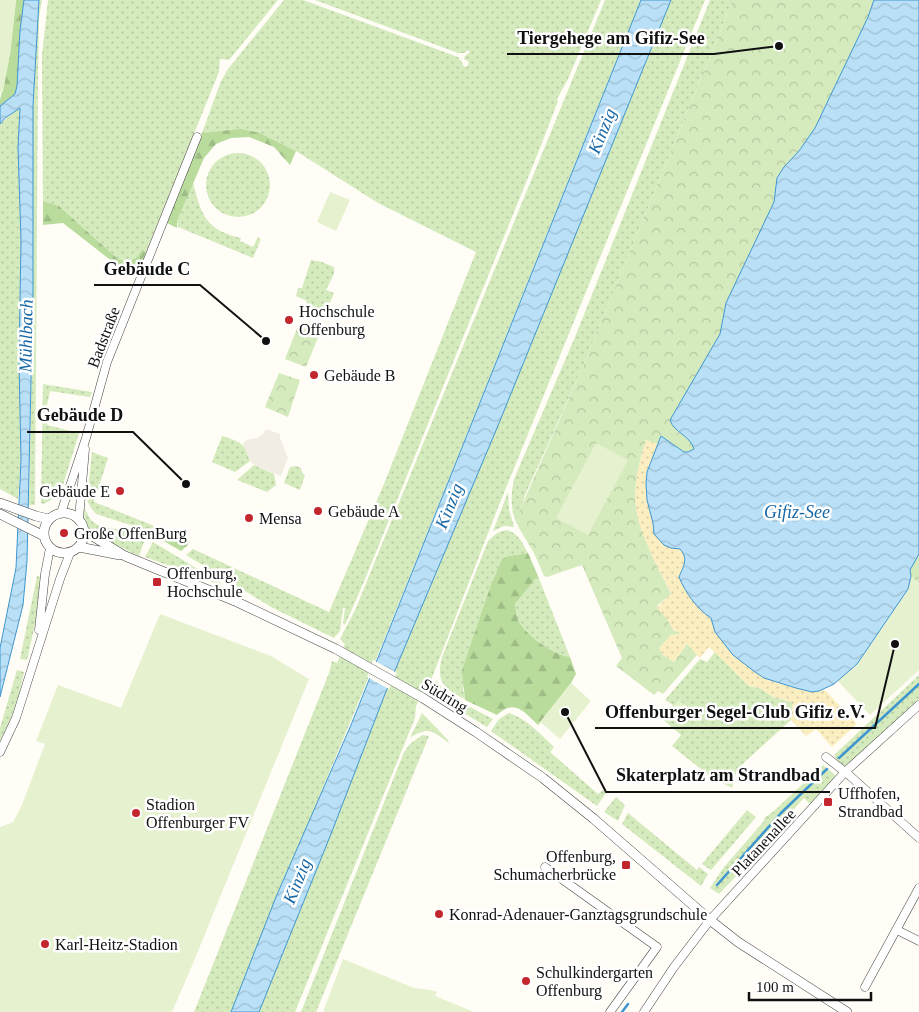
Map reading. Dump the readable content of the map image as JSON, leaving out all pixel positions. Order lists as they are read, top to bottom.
{
  "streets": {
    "street": ["Badstraße", "Südring", "Platanenallee"]
  },
  "crossings": [
    ["Badstraße", "Südring"],
    ["Südring", "Platanenallee"]
  ],
  "water": ["Kinzig", "Mühlbach", "Gifiz-See"],
  "places": {
    "other": [
      "Tiergehege am Gifiz-See",
      "Hochschule Offenburg",
      "Gebäude C",
      "Gebäude B",
      "Gebäude D",
      "Gebäude E",
      "Gebäude A",
      "Mensa",
      "Große OffenBurg",
      "Offenburger Segel-Club Gifiz e.V.",
      "Skaterplatz am Strandbad",
      "Stadion Offenburger FV",
      "Konrad-Adenauer-Ganztagsgrundschule",
      "Karl-Heitz-Stadion",
      "Schulkindergarten Offenburg"
    ],
    "transit": ["Offenburg, Hochschule", "Uffhofen, Strandbad", "Offenburg, Schumacherbrücke"]
  },
  "scale_bar": "100 m"
}
